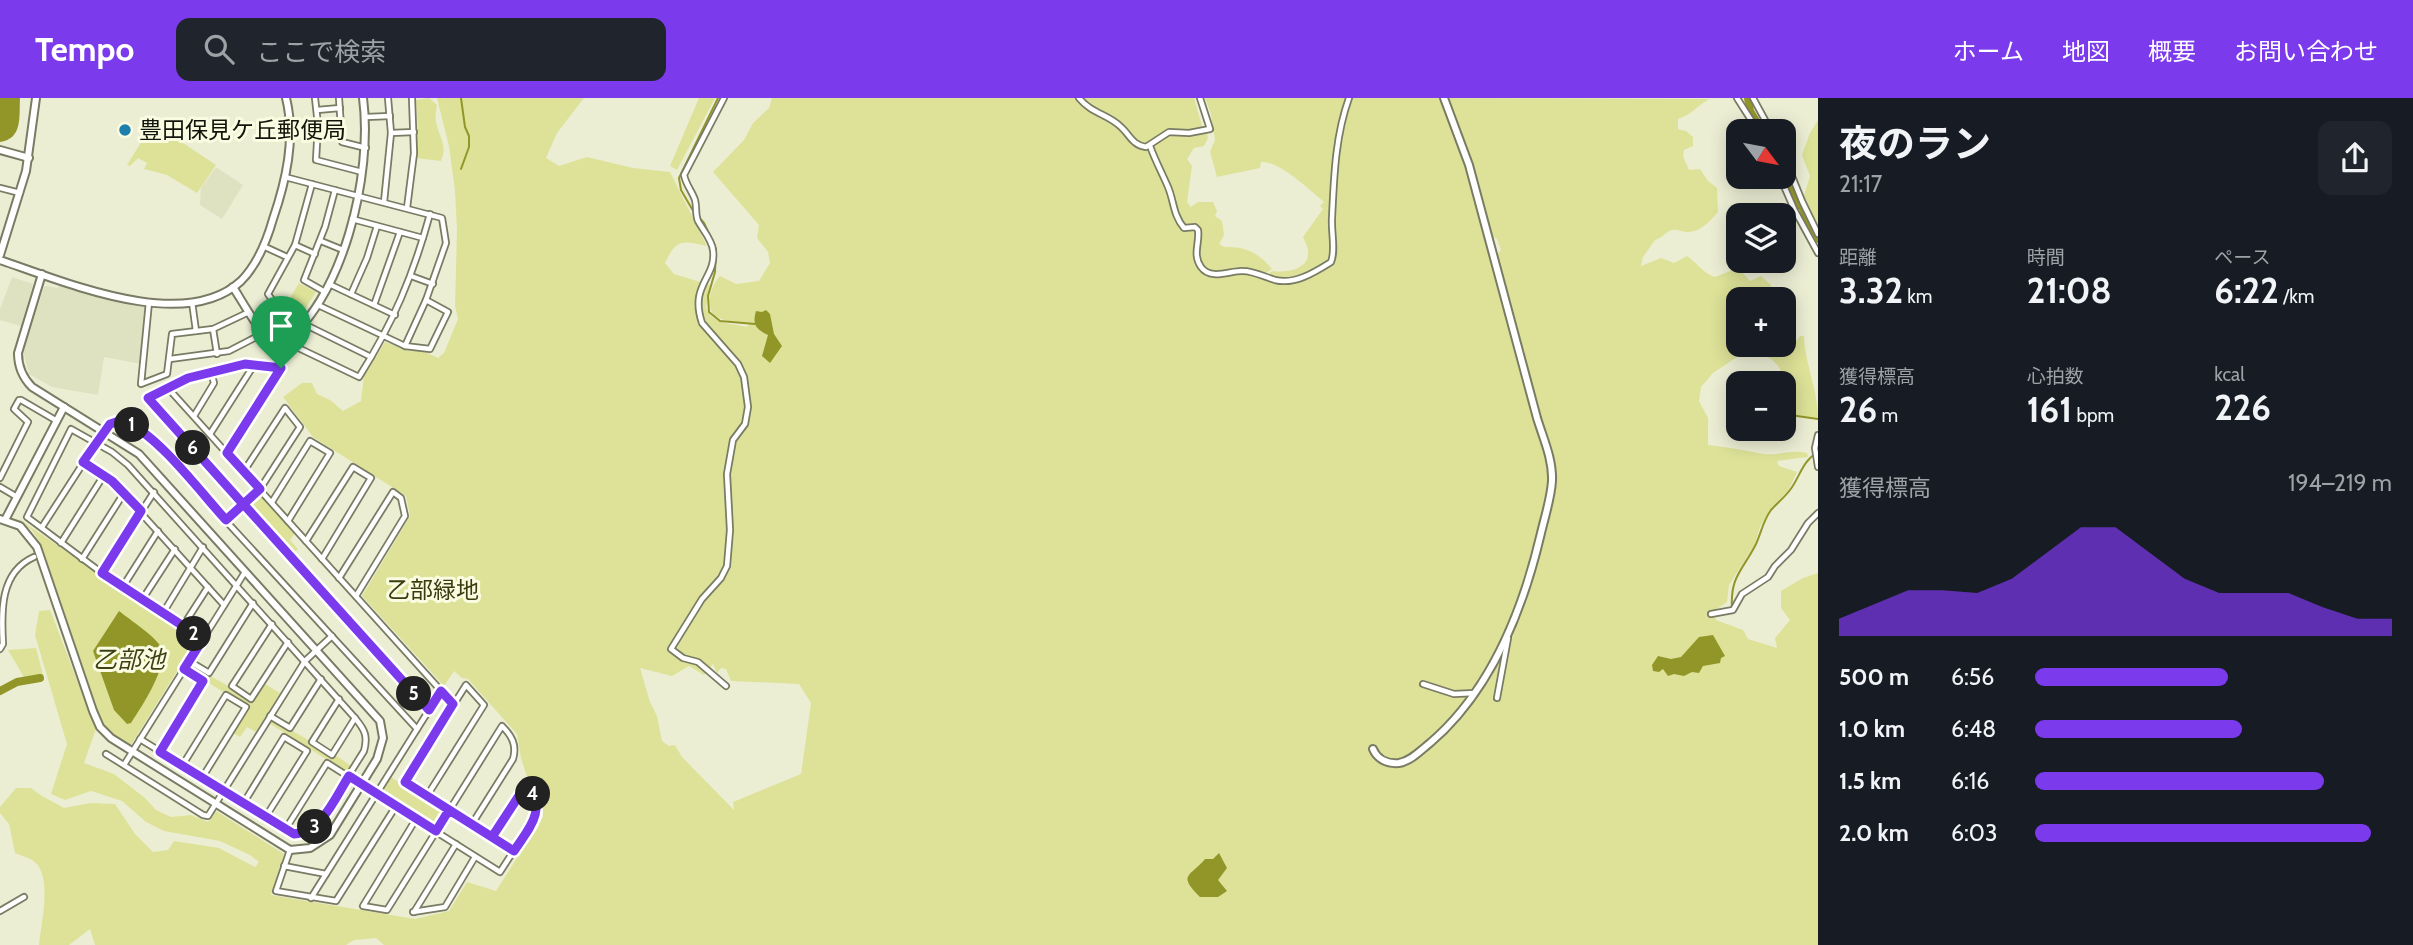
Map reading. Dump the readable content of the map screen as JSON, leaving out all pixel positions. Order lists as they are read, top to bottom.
{
  "water": ["乙部池"],
  "parks": ["乙部緑地"],
  "places": ["豊田保見ケ丘郵便局"],
  "north": "bottom right",
  "page": {
    "header": "Tempo",
    "search": "ここで検索",
    "nav": [
      "ホーム",
      "地図",
      "概要",
      "お問い合わせ"
    ],
    "heading": ["夜のラン", "21:17"],
    "map_buttons": ["+", "−"],
    "stats": [
      ["距離", "3.32 km"],
      ["時間", "21:08"],
      ["ペース", "6:22 /km"],
      ["獲得標高", "26 m"],
      ["心拍数", "161 bpm"],
      ["kcal", "226"]
    ],
    "pins": [
      "1",
      "6",
      "2",
      "5",
      "4",
      "3"
    ],
    "chart": ["獲得標高", "194–219 m"],
    "list": [
      {
        "name": "500 m",
        "note": "6:56"
      },
      {
        "name": "1.0 km",
        "note": "6:48"
      },
      {
        "name": "1.5 km",
        "note": "6:16"
      },
      {
        "name": "2.0 km",
        "note": "6:03"
      }
    ]
  }
}
